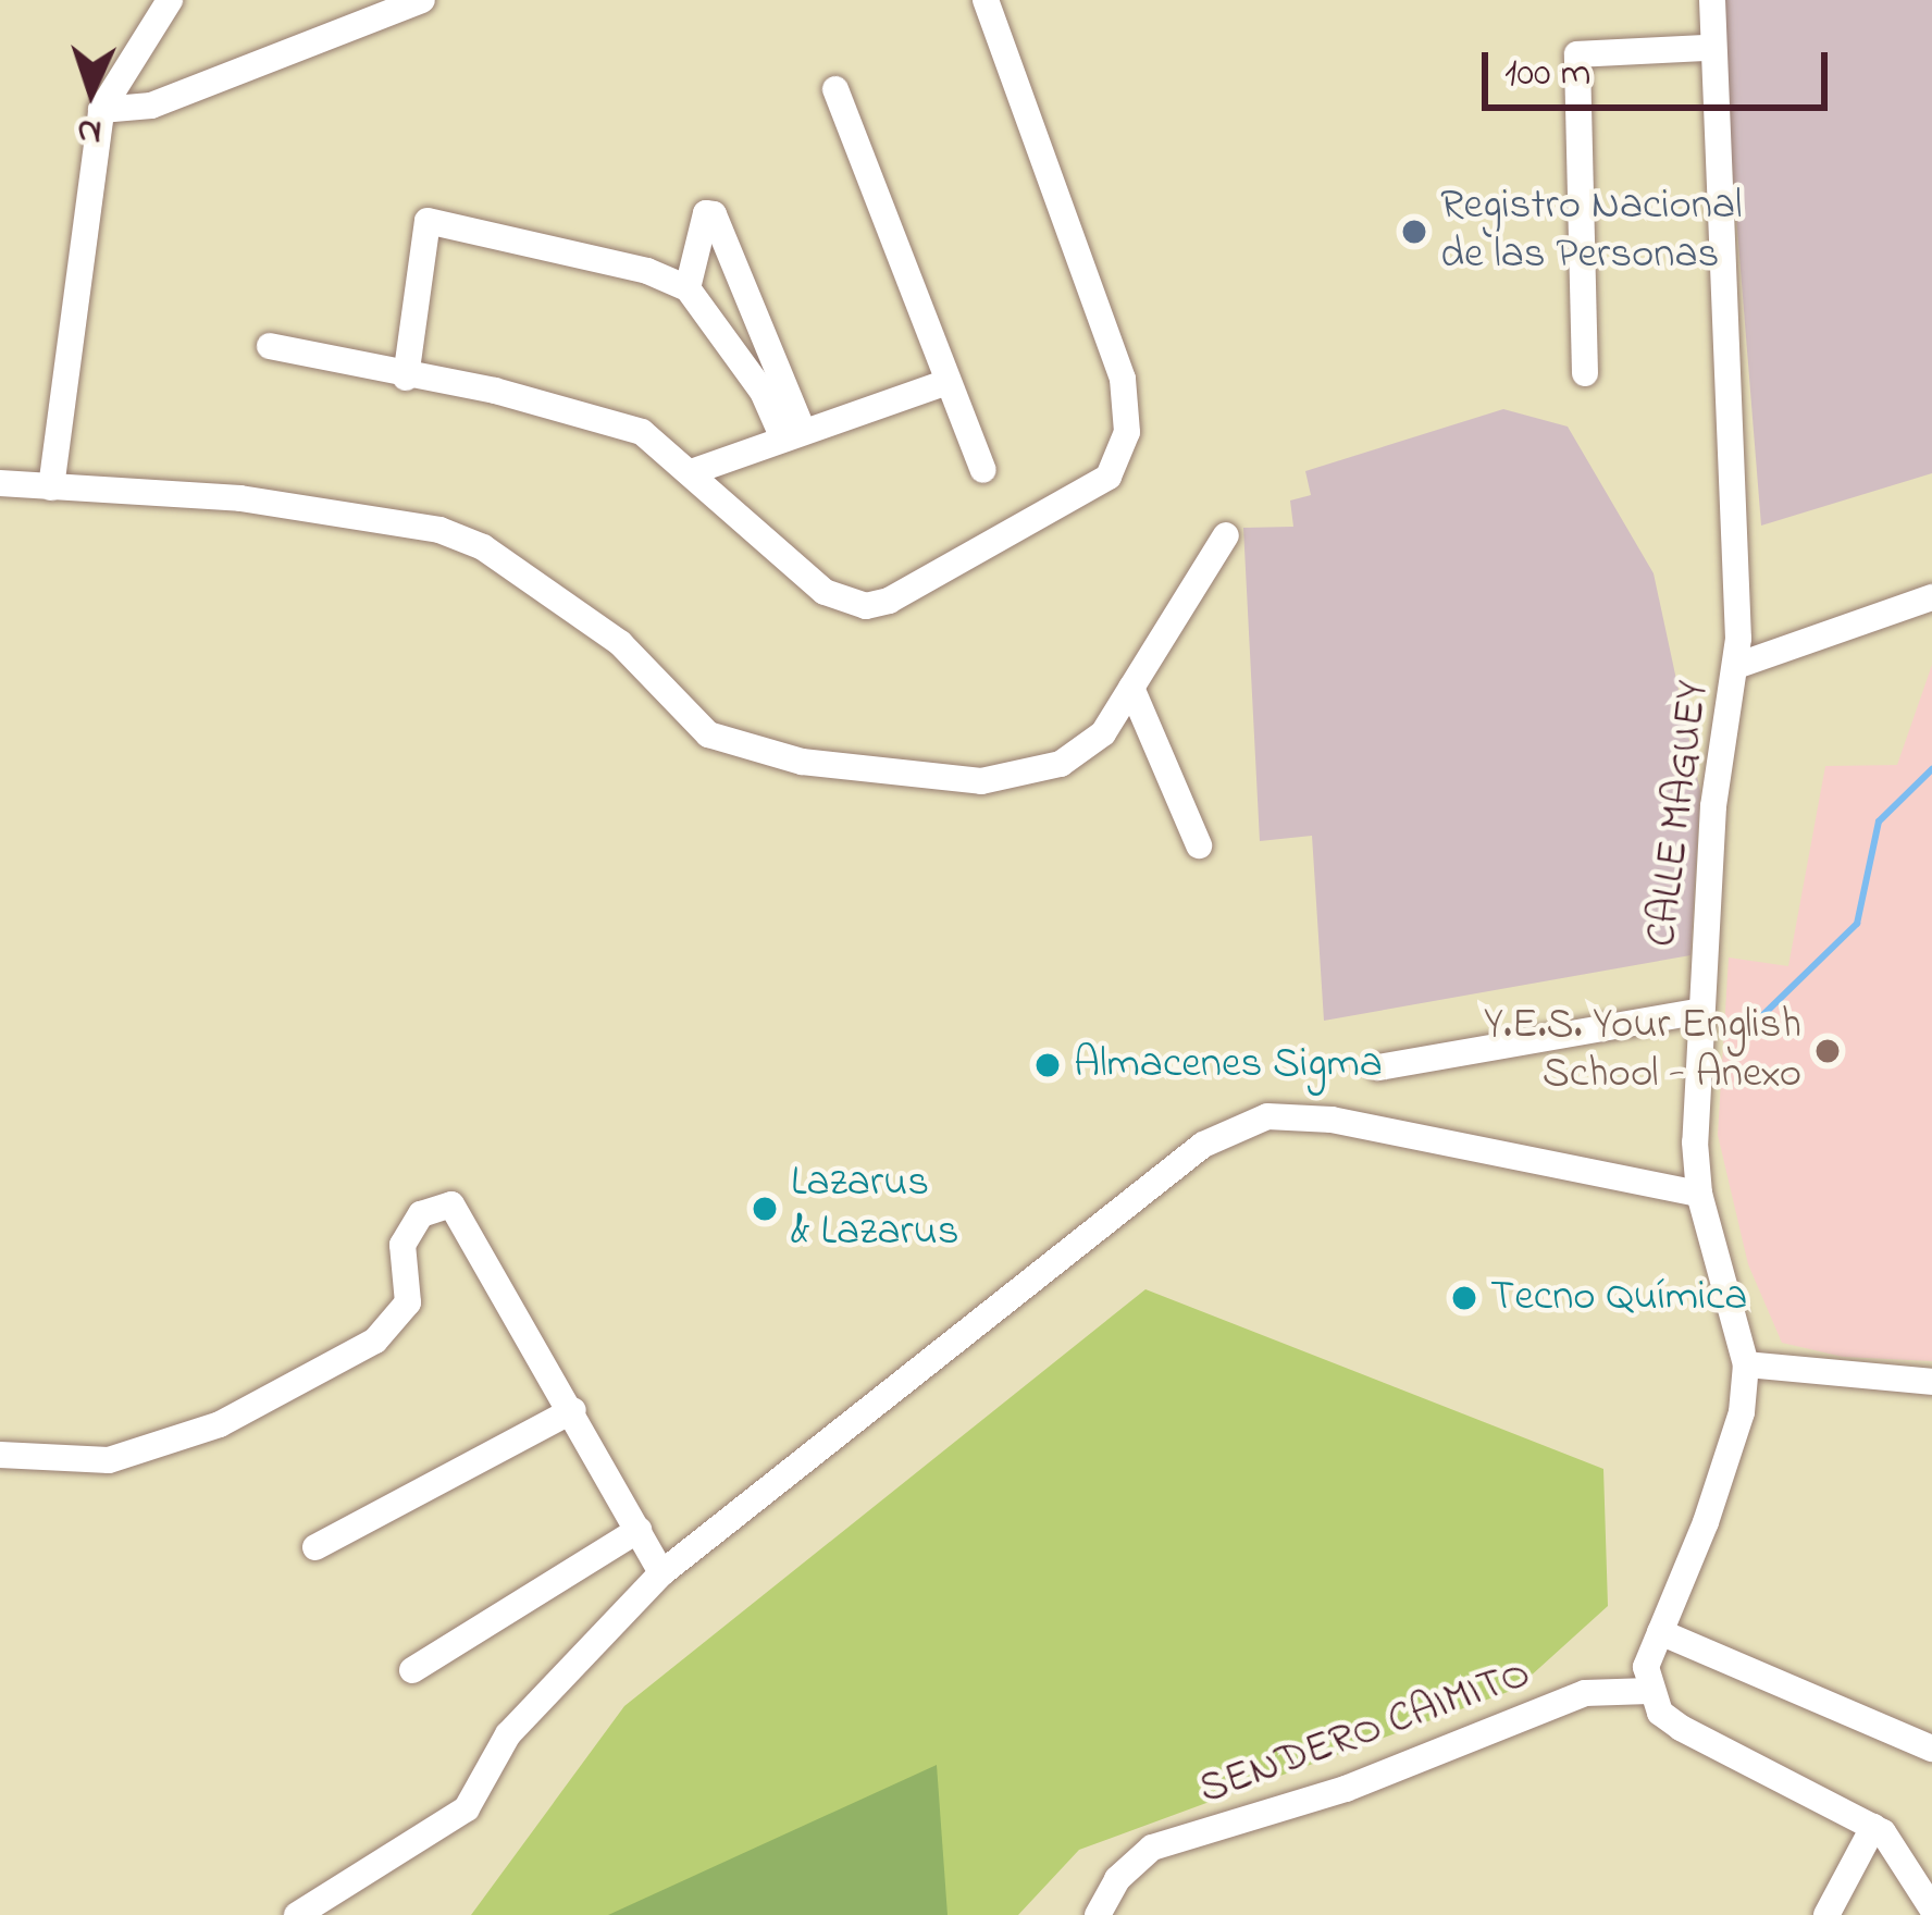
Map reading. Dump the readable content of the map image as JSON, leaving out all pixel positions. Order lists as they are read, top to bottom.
{
  "streets": {
    "street": ["CALLE MAGUEY", "SENDERO CAIMITO"]
  },
  "crossings": [
    ["CALLE MAGUEY", "SENDERO CAIMITO"]
  ],
  "places": [
    "Registro Nacional de las Personas",
    "Y.E.S. Your English School - Anexo",
    "Almacenes Sigma",
    "Lazarus & Lazarus",
    "Tecno Química"
  ],
  "scale_bar": "100 m",
  "north": "bottom"
}
